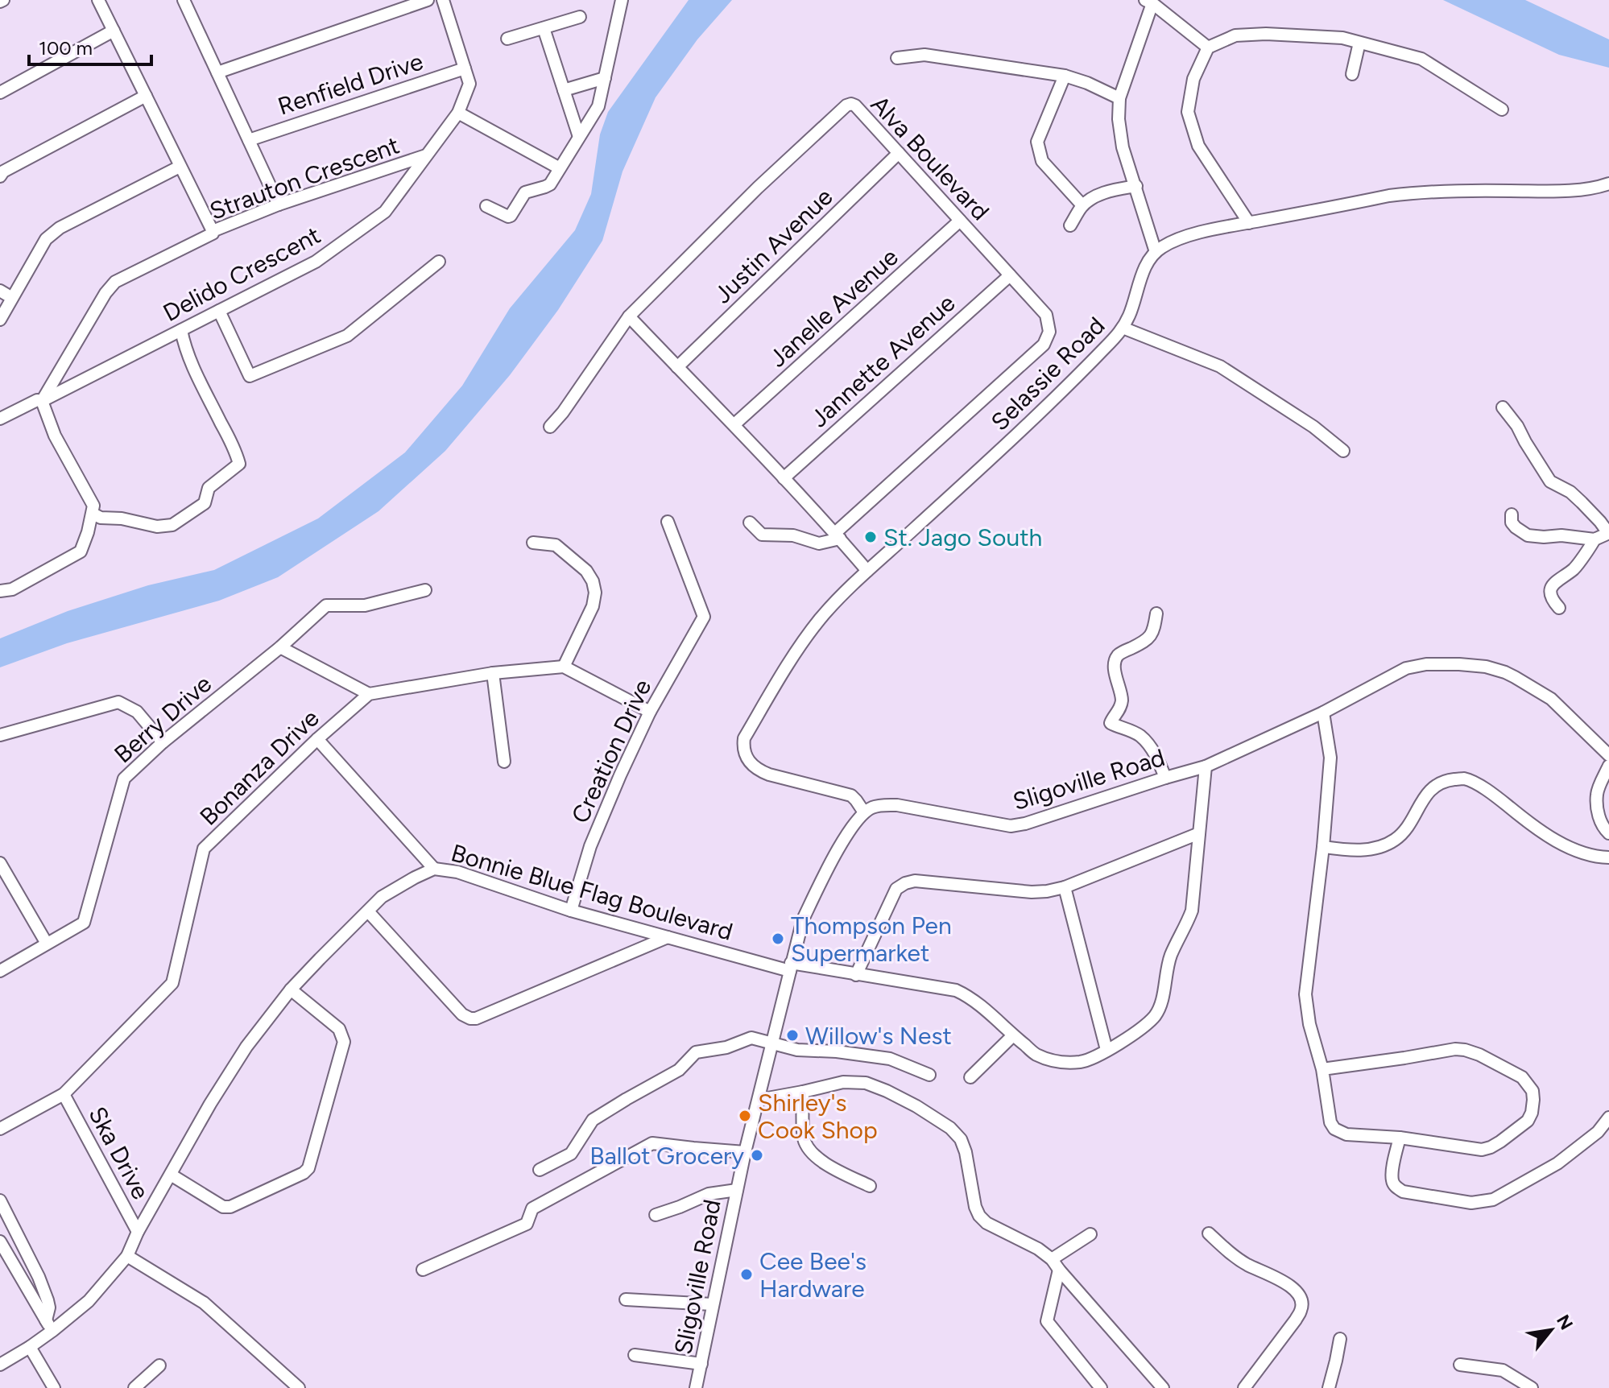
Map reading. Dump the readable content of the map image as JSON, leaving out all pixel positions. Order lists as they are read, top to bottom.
{
  "streets": {
    "street": [
      "Renfield Drive",
      "Alva Boulevard",
      "Strauton Crescent",
      "Justin Avenue",
      "Delido Crescent",
      "Janelle Avenue",
      "Jannette Avenue",
      "Selassie Road",
      "Berry Drive",
      "Creation Drive",
      "Bonanza Drive",
      "Sligoville Road",
      "Bonnie Blue Flag Boulevard",
      "Ska Drive"
    ]
  },
  "crossings": [
    ["Renfield Drive", "Delido Crescent"],
    ["Alva Boulevard", "Justin Avenue"],
    ["Alva Boulevard", "Janelle Avenue"],
    ["Alva Boulevard", "Jannette Avenue"],
    ["Strauton Crescent", "Delido Crescent"],
    ["Selassie Road", "Sligoville Road"],
    ["Creation Drive", "Bonnie Blue Flag Boulevard"],
    ["Bonanza Drive", "Ska Drive"],
    ["Sligoville Road", "Bonnie Blue Flag Boulevard"],
    ["Bonnie Blue Flag Boulevard", "Ska Drive"]
  ],
  "places": [
    "St. Jago South",
    "Thompson Pen Supermarket",
    "Willow's Nest",
    "Shirley's Cook Shop",
    "Ballot Grocery",
    "Cee Bee's Hardware"
  ],
  "scale_bar": "100 m",
  "north": "top right"
}
